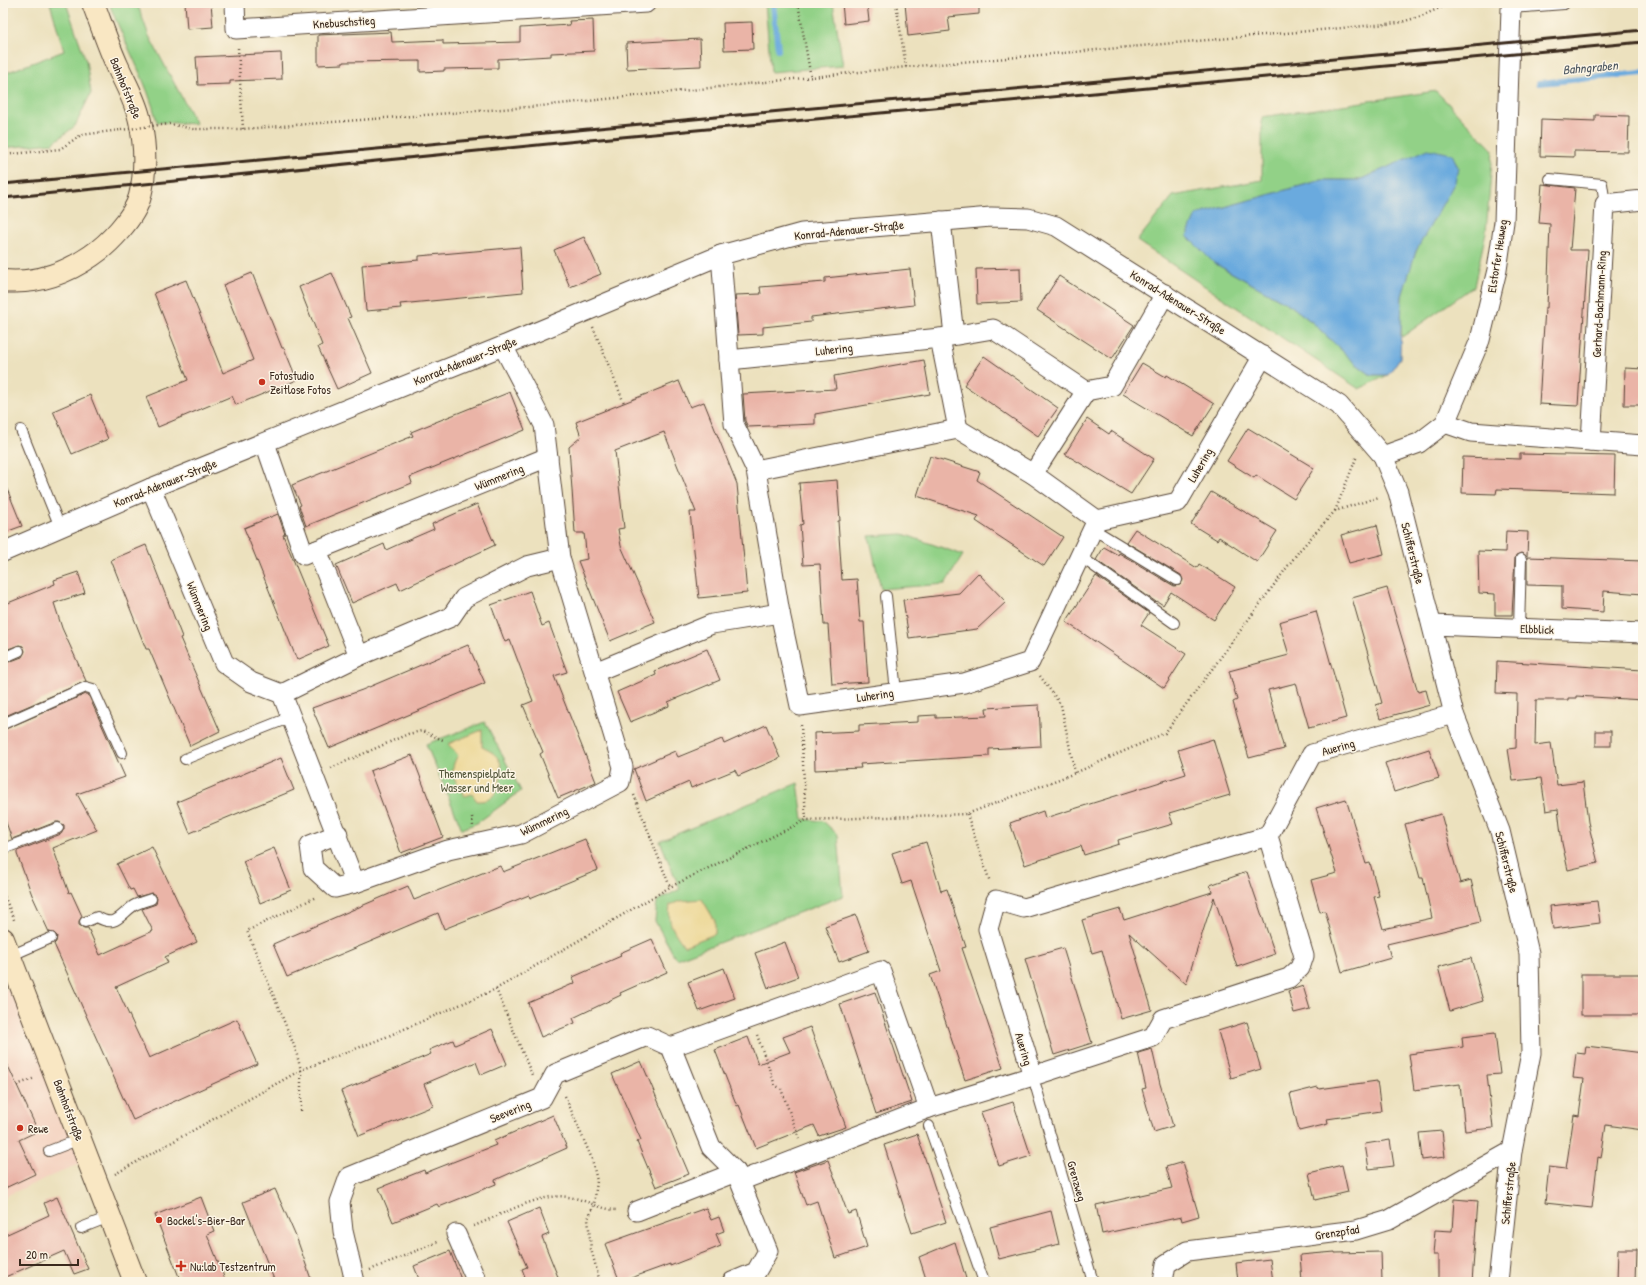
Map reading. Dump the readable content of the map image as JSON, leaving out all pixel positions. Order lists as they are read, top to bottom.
{
  "streets": {
    "street": [
      "Knebuschstieg",
      "Bahnhofstraße",
      "Konrad-Adenauer-Straße",
      "Elstorfer Heuweg",
      "Gerhard-Bachmann-Ring",
      "Luhering",
      "Wümmering",
      "Schifferstraße",
      "Elbblick",
      "Auering",
      "Seevering",
      "Grenzpfad"
    ],
    "lane": ["Grenzweg"]
  },
  "crossings": [
    ["Konrad-Adenauer-Straße", "Elstorfer Heuweg"],
    ["Konrad-Adenauer-Straße", "Luhering"],
    ["Konrad-Adenauer-Straße", "Wümmering"],
    ["Konrad-Adenauer-Straße", "Schifferstraße"],
    ["Elstorfer Heuweg", "Schifferstraße"],
    ["Schifferstraße", "Elbblick"],
    ["Schifferstraße", "Auering"],
    ["Schifferstraße", "Grenzpfad"],
    ["Auering", "Grenzweg"]
  ],
  "water": ["Bahngraben"],
  "parks": ["Themenspielplatz Wasser und Meer"],
  "places": {
    "other": ["Fotostudio Zeitlose Fotos", "Rewe", "Bockel's-Bier-Bar"],
    "health": ["Nu:lab Testzentrum"]
  },
  "scale_bar": "20 m"
}
